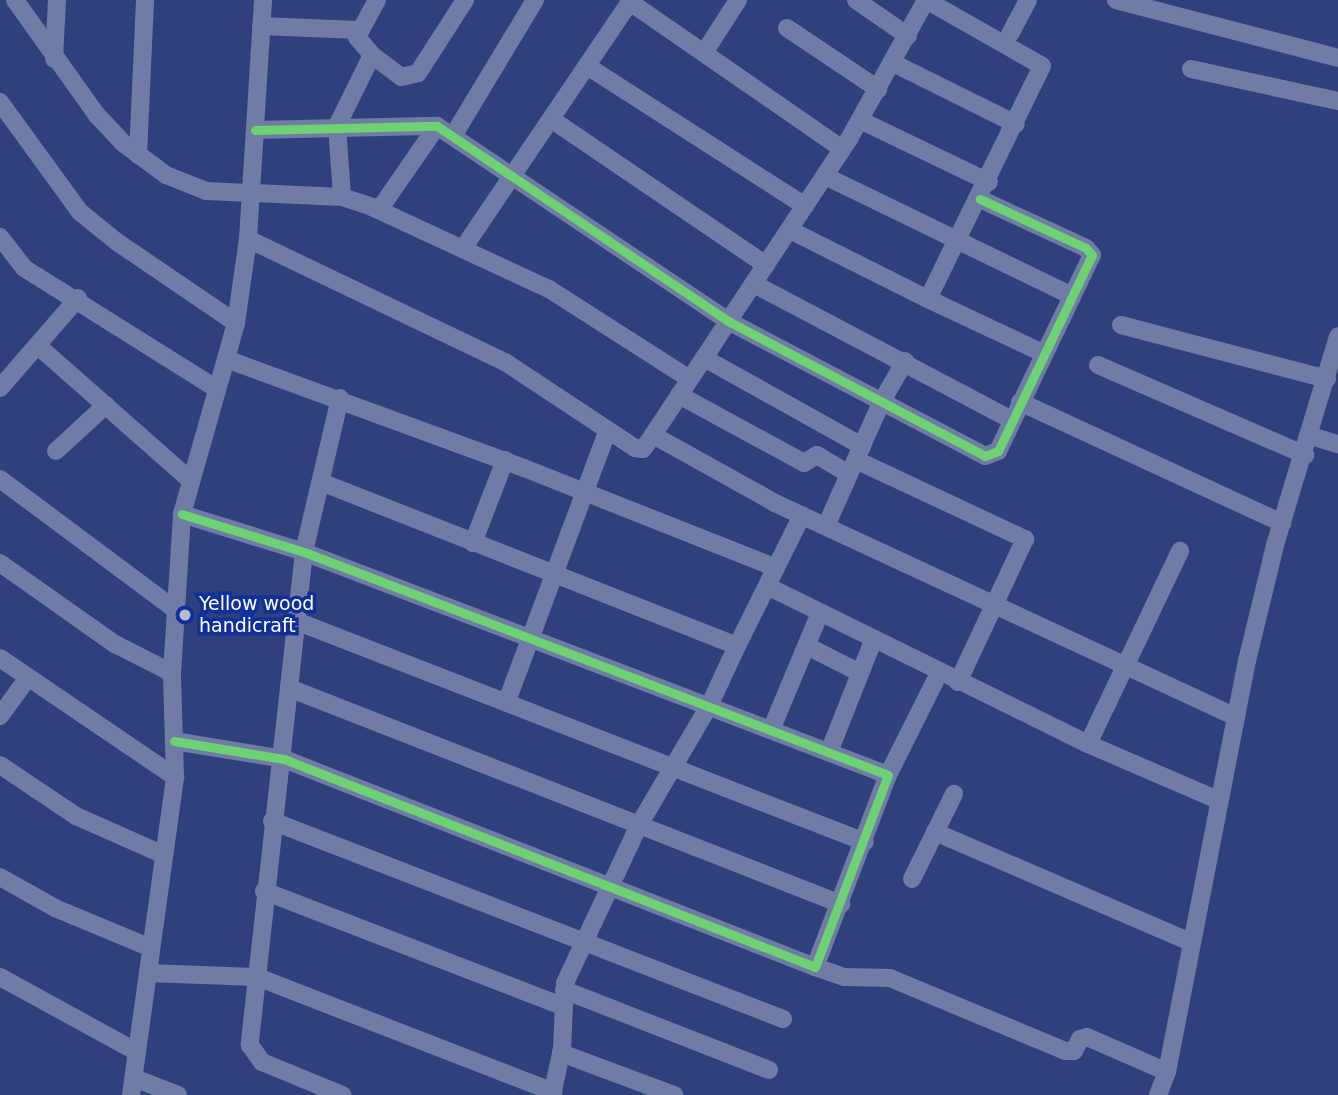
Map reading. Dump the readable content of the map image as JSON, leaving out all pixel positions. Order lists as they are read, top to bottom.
{
  "places": ["Yellow wood handicraft"]
}
